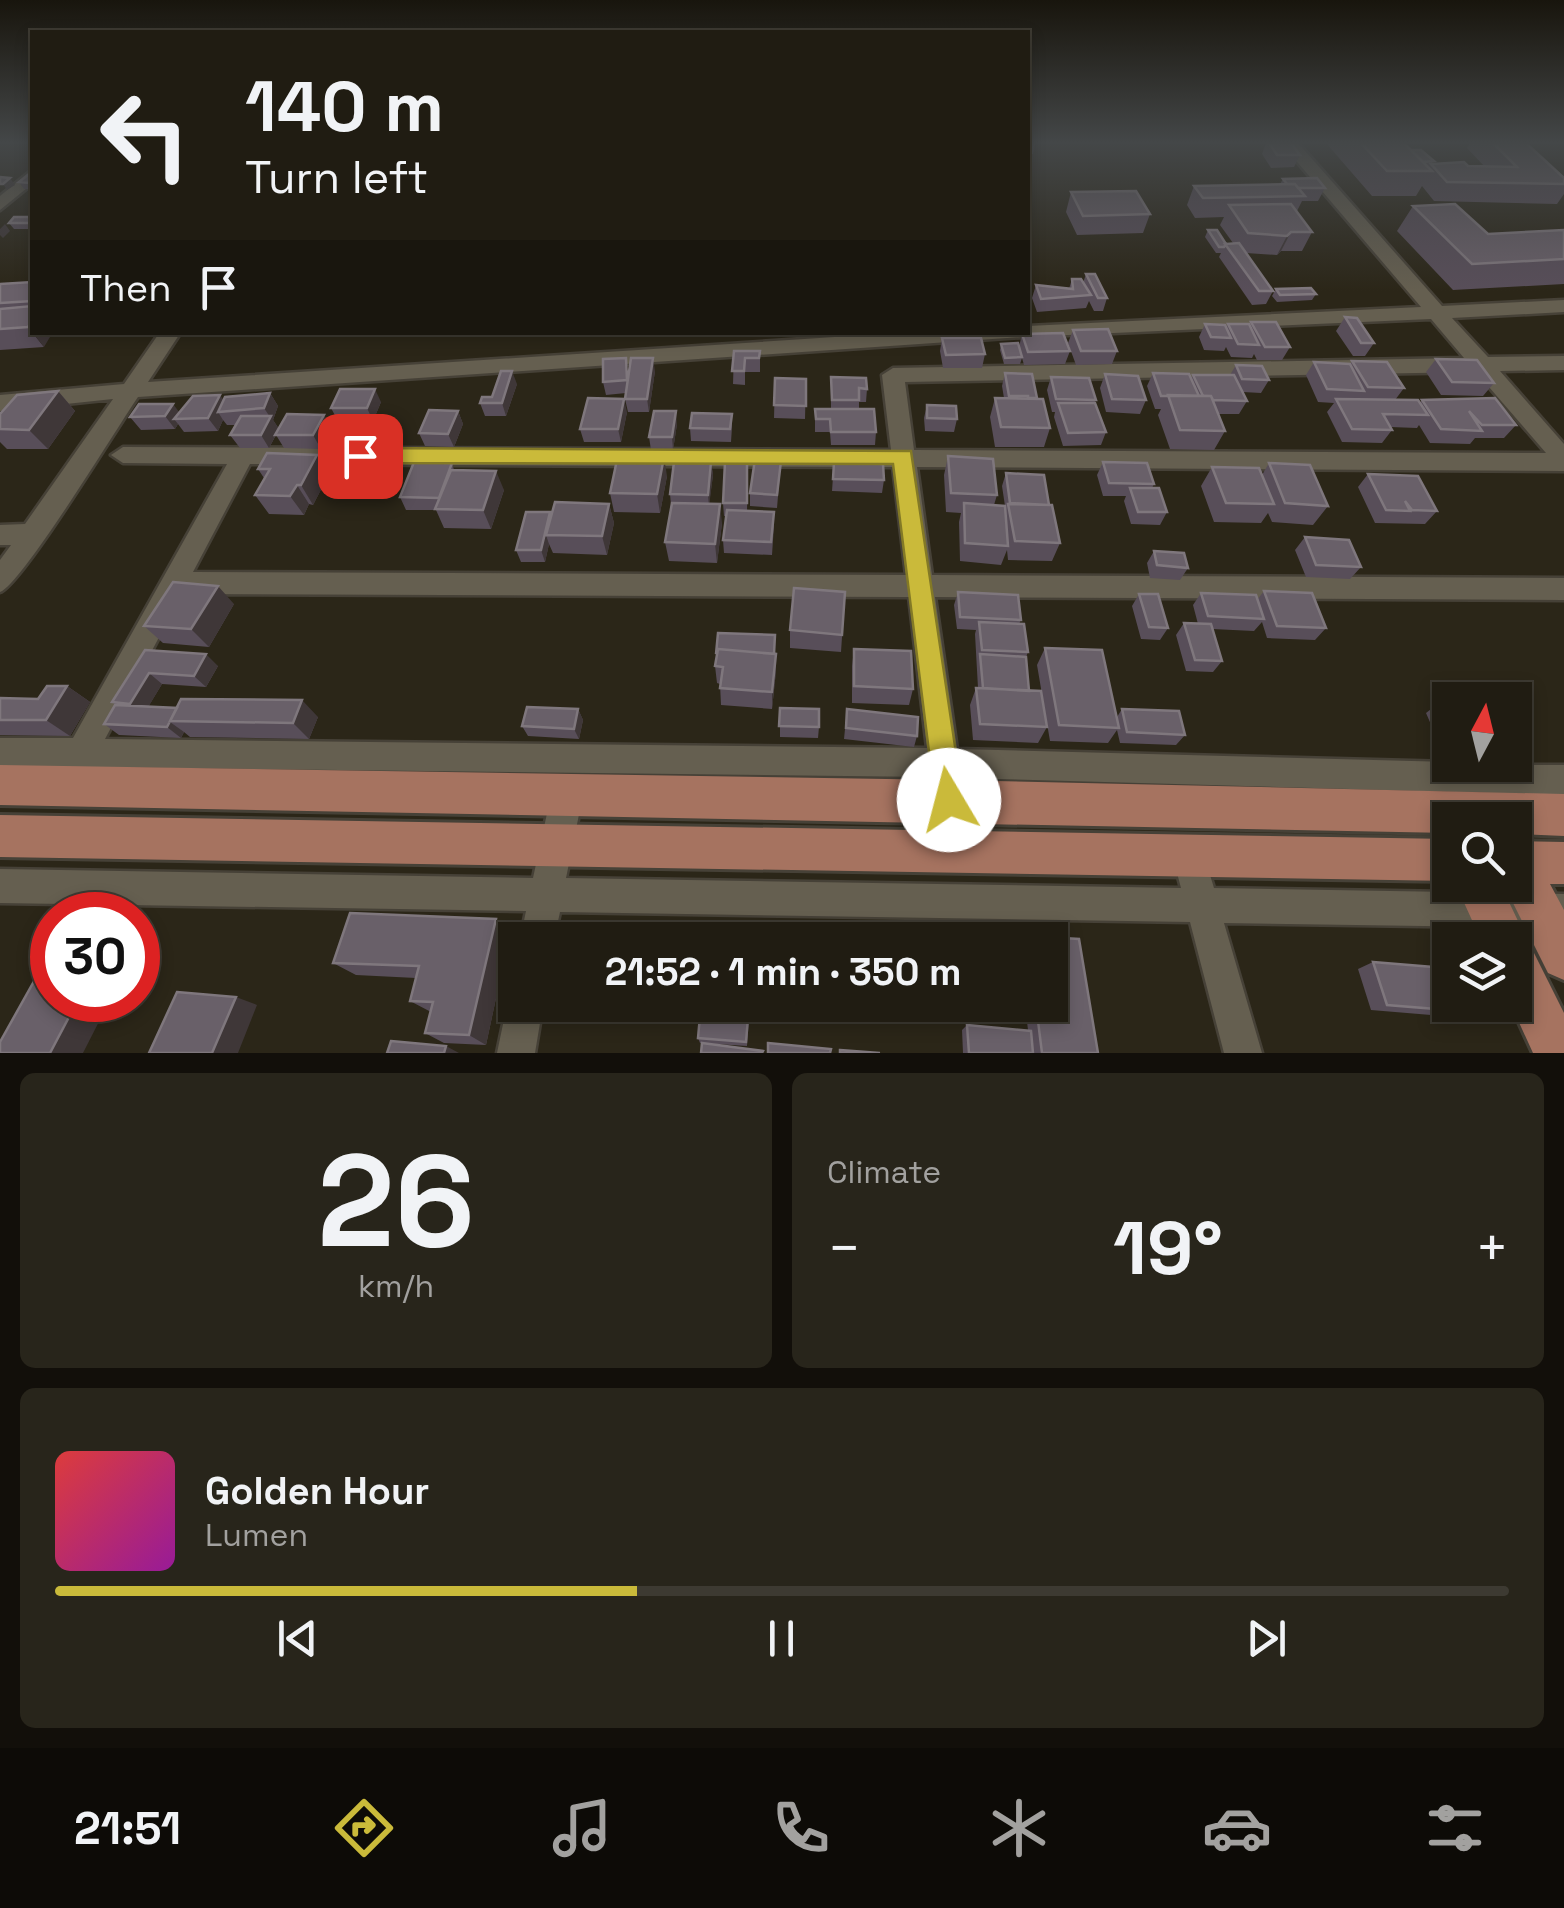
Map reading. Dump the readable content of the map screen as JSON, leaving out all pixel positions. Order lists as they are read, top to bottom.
{
  "north": "top",
  "page": {
    "turn": ["140 m", "Turn left"],
    "then": "Then",
    "limit": "30",
    "trip": "21:52 · 1 min · 350 m",
    "tile": [
      ["26", "km/h"],
      "Climate"
    ],
    "heat": ["−", "19°", "+"],
    "song": ["Golden Hour", "Lumen"],
    "tabs": "21:51"
  }
}
